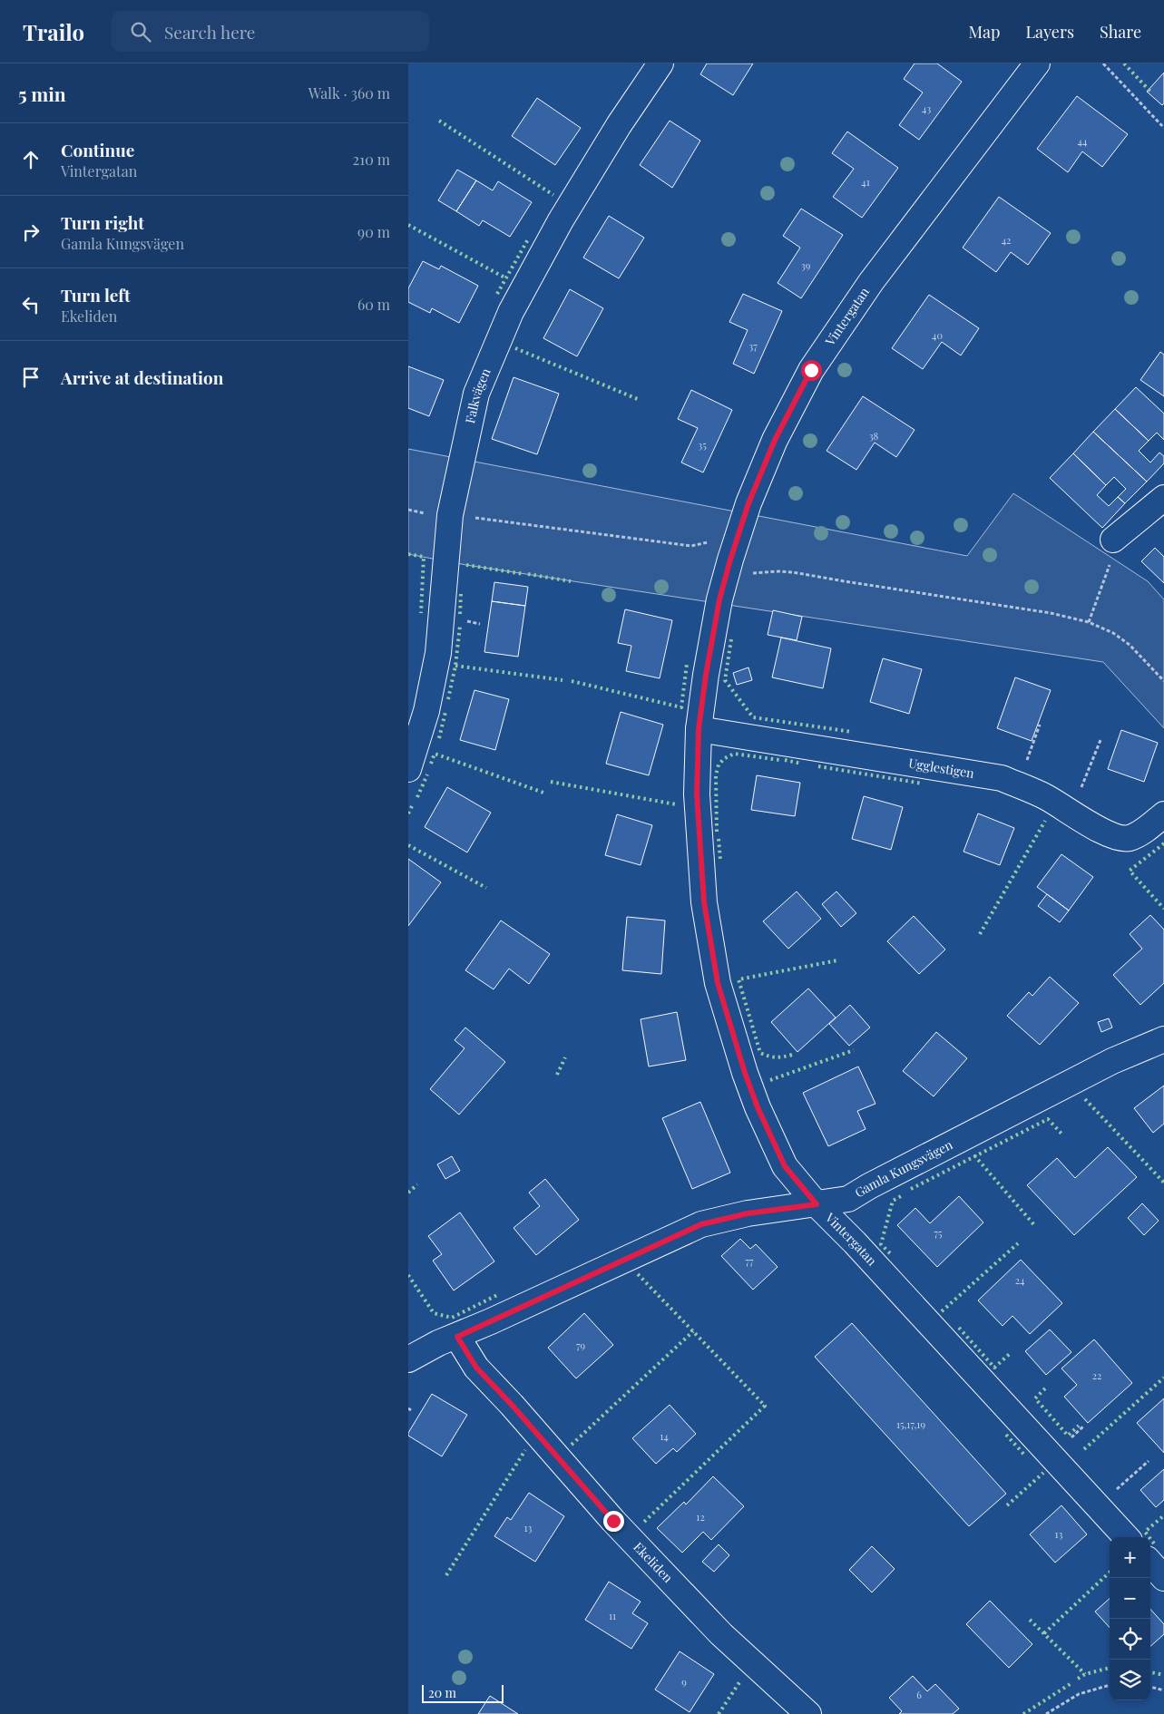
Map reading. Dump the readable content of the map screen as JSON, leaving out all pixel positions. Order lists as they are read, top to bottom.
{
  "streets": {
    "street": [
      "Vintergatan",
      "Falkvägen",
      "Ugglestigen",
      "Gamla Kungsvägen",
      "Ekeliden"
    ]
  },
  "crossings": [
    ["Vintergatan", "Ugglestigen"],
    ["Vintergatan", "Gamla Kungsvägen"],
    ["Gamla Kungsvägen", "Ekeliden"]
  ],
  "house_numbers": [
    "43",
    "44",
    "41",
    "42",
    "39",
    "40",
    "37",
    "38",
    "35",
    "75",
    "77",
    "24",
    "79",
    "22",
    "15,17,19",
    "14",
    "12",
    "13",
    "13",
    "11",
    "9",
    "6"
  ],
  "scale_bar": "20 m",
  "page": {
    "header": "Trailo",
    "search": "Search here",
    "nav": ["Map", "Layers", "Share"],
    "heading": ["5 min", "Walk · 360 m"],
    "list": [
      ["Continue", "Vintergatan", "210 m"],
      ["Turn right", "Gamla Kungsvägen", "90 m"],
      ["Turn left", "Ekeliden", "60 m"],
      "Arrive at destination"
    ],
    "map_buttons": ["+", "−"],
    "scale": "20 m"
  }
}
